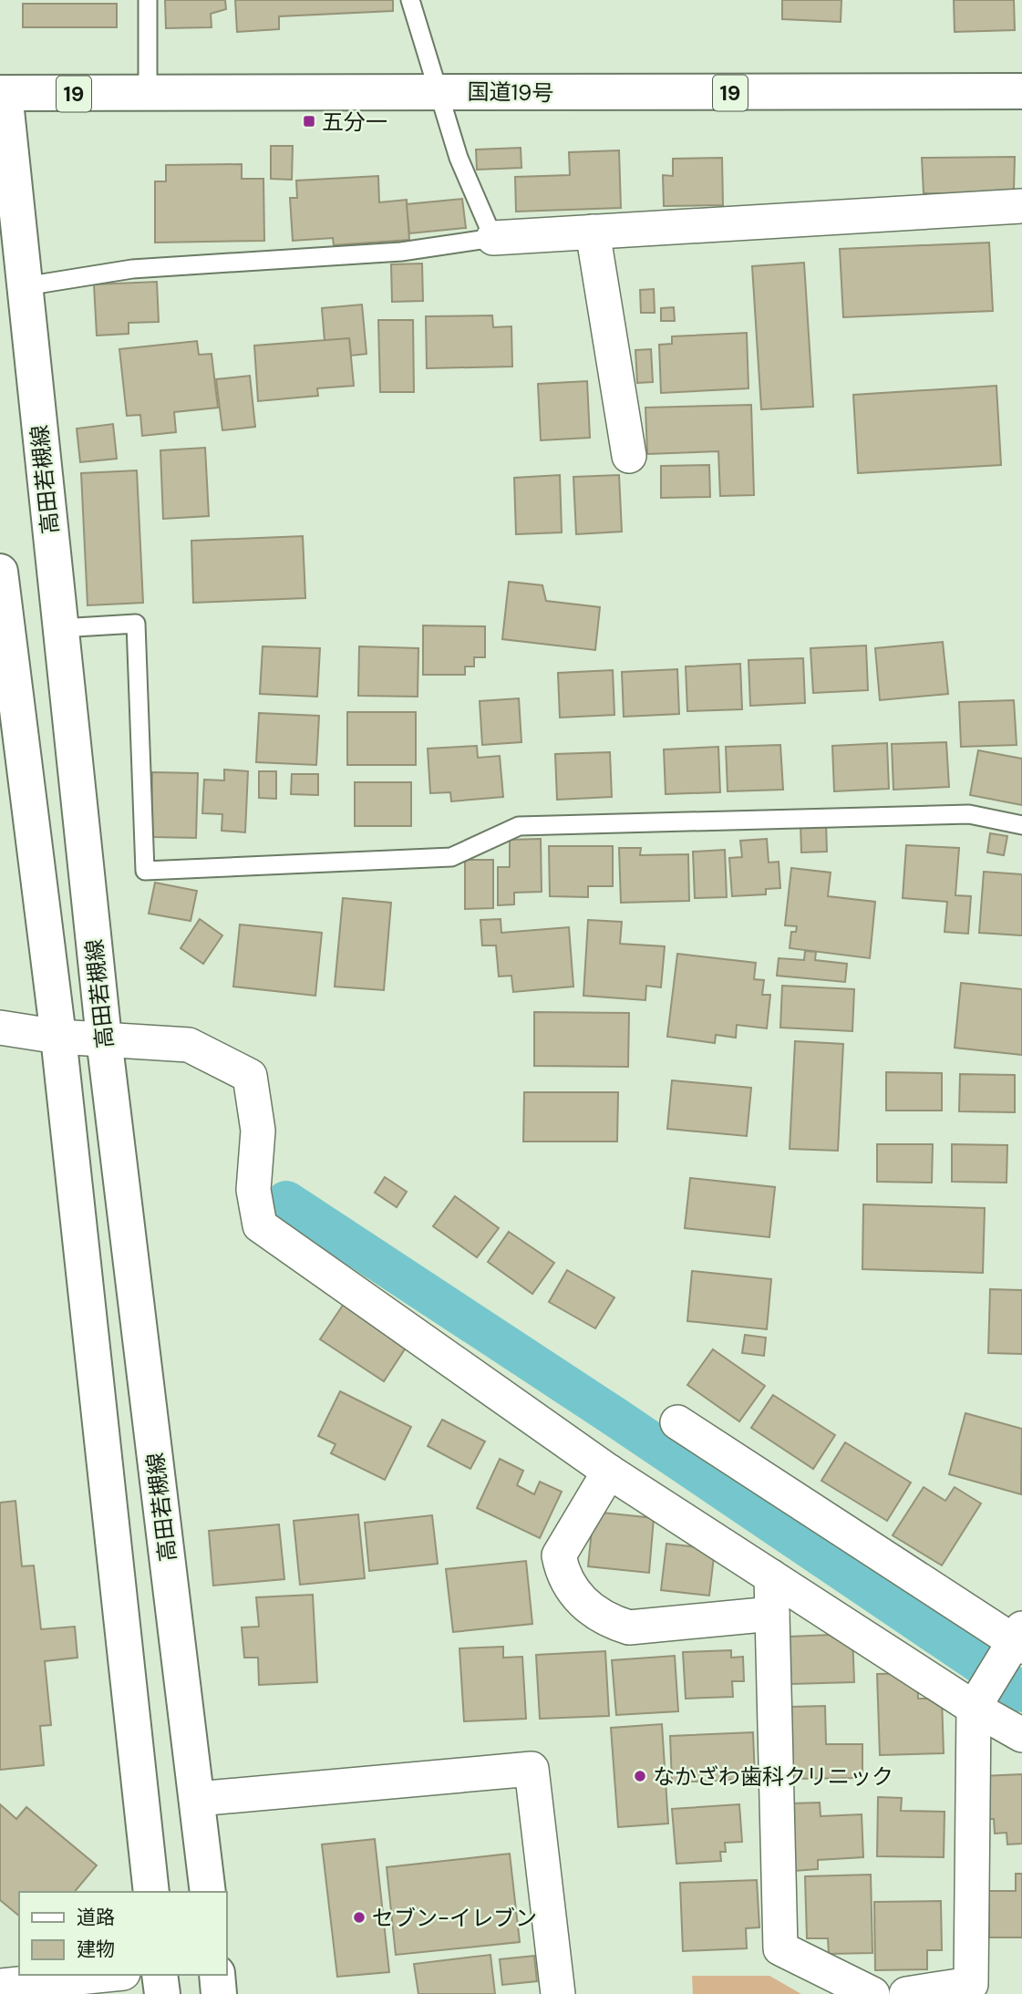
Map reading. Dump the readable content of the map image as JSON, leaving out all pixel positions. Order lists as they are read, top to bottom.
{
  "streets": {
    "main road": ["国道19号", "19", "高田若槻線"]
  },
  "crossings": [
    ["国道19号", "高田若槻線"]
  ],
  "places": {
    "transit": ["五分一"],
    "other": ["なかざわ歯科クリニック", "セブン-イレブン"]
  },
  "legend": ["道路", "建物"]
}
